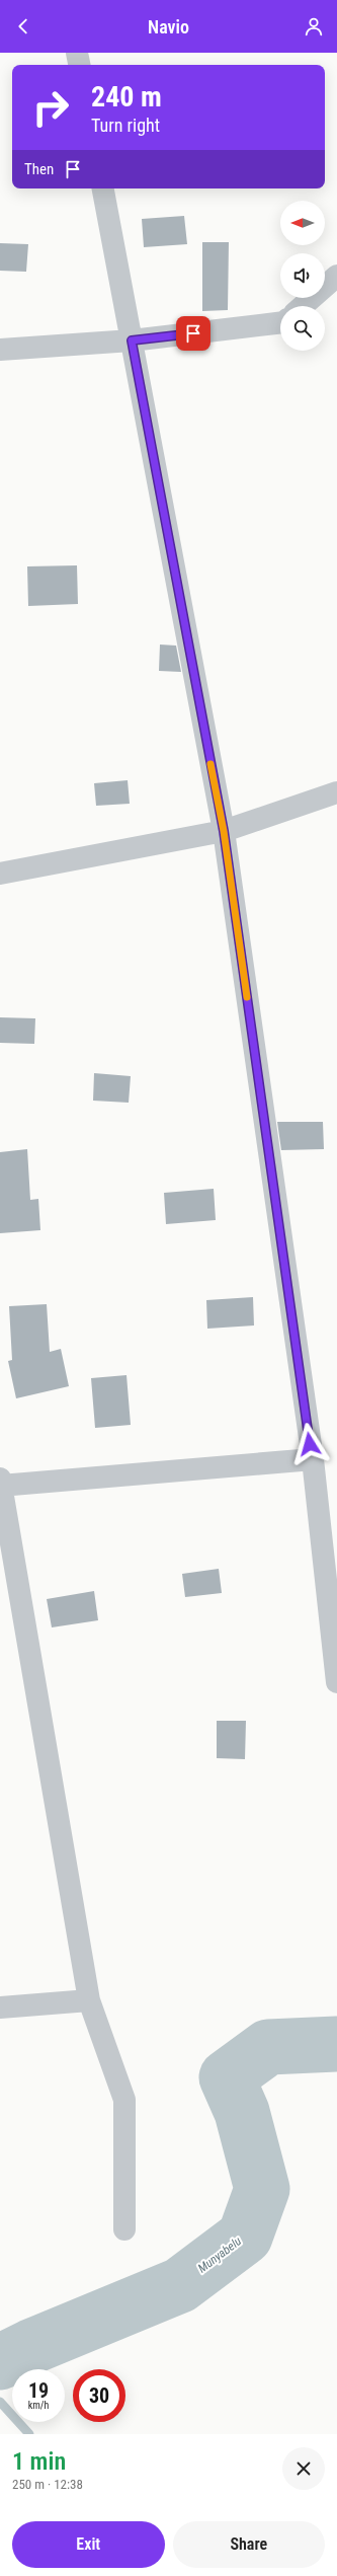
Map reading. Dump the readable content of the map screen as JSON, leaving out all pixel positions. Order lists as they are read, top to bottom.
{
  "water": ["Munyabelu"],
  "north": "left",
  "page": {
    "header": "Navio",
    "turn": ["240 m", "Turn right"],
    "then": "Then",
    "speed": "19 km/h",
    "limit": "30",
    "heading": ["1 min", "250 m · 12:38"],
    "buttons": ["Exit", "Share"]
  }
}
